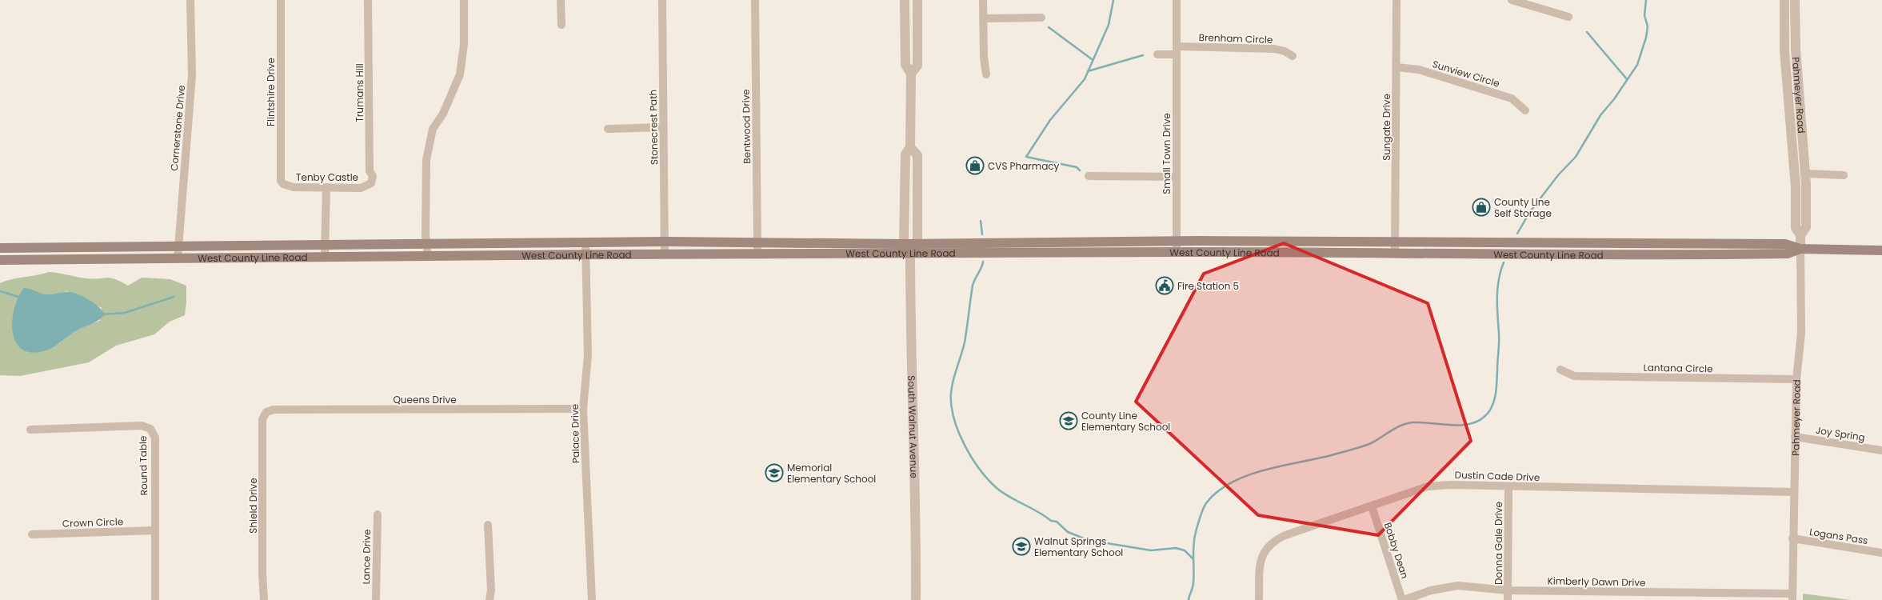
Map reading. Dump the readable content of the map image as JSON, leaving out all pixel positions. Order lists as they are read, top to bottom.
{
  "streets": {
    "main road": ["West County Line Road"],
    "street": [
      "Brenham Circle",
      "Sunview Circle",
      "Flintshire Drive",
      "Trumans Hill",
      "Pahmeyer Road",
      "Bentwood Drive",
      "Stonecrest Path",
      "Sungate Drive",
      "Cornerstone Drive",
      "Small Town Drive",
      "Tenby Castle",
      "Lantana Circle",
      "Queens Drive",
      "South Walnut Avenue",
      "Palace Drive",
      "Joy Spring",
      "Round Table",
      "Dustin Cade Drive",
      "Shield Drive",
      "Crown Circle",
      "Logans Pass",
      "Donna Gale Drive",
      "Bobby Dean",
      "Lance Drive",
      "Kimberly Dawn Drive"
    ]
  },
  "crossings": [
    ["Brenham Circle", "Small Town Drive"],
    ["Sunview Circle", "Sungate Drive"],
    ["Flintshire Drive", "Tenby Castle"],
    ["Trumans Hill", "Tenby Castle"],
    ["Pahmeyer Road", "West County Line Road"],
    ["Pahmeyer Road", "Lantana Circle"],
    ["Pahmeyer Road", "Joy Spring"],
    ["Pahmeyer Road", "Dustin Cade Drive"],
    ["Pahmeyer Road", "Logans Pass"],
    ["Pahmeyer Road", "Kimberly Dawn Drive"],
    ["Bentwood Drive", "West County Line Road"],
    ["Stonecrest Path", "West County Line Road"],
    ["Sungate Drive", "West County Line Road"],
    ["Cornerstone Drive", "West County Line Road"],
    ["Small Town Drive", "West County Line Road"],
    ["West County Line Road", "South Walnut Avenue"],
    ["West County Line Road", "Palace Drive"],
    ["Queens Drive", "Palace Drive"],
    ["Queens Drive", "Shield Drive"],
    ["Round Table", "Crown Circle"],
    ["Dustin Cade Drive", "Donna Gale Drive"],
    ["Dustin Cade Drive", "Bobby Dean"],
    ["Donna Gale Drive", "Kimberly Dawn Drive"],
    ["Bobby Dean", "Kimberly Dawn Drive"]
  ],
  "places": {
    "shop": ["CVS Pharmacy", "County Line Self Storage"],
    "public building": ["Fire Station 5"],
    "school or university": ["County Line Elementary School", "Memorial Elementary School", "Walnut Springs Elementary School"]
  }
}
